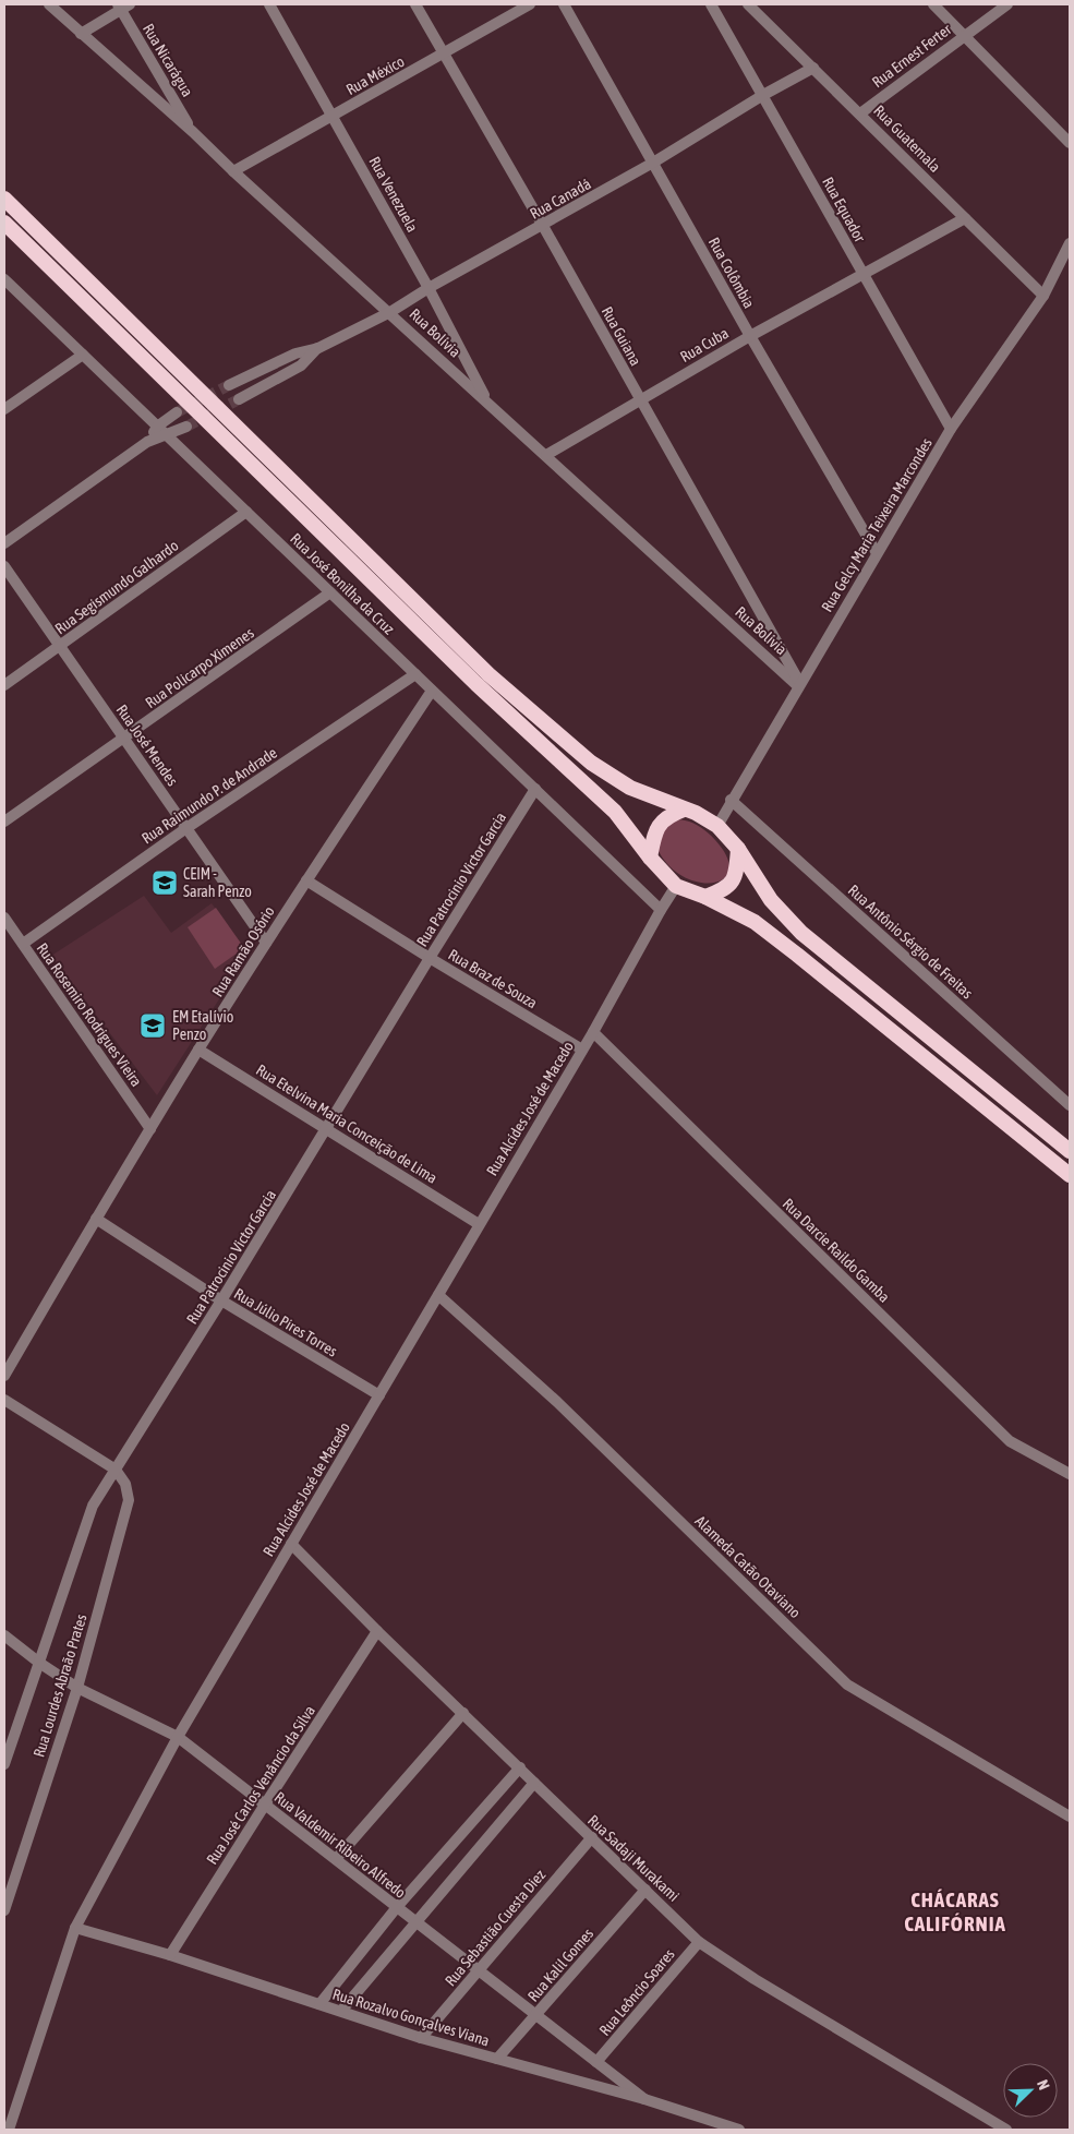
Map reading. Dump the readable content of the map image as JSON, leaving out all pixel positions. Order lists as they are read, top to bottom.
{
  "streets": {
    "street": [
      "Rua Ernest Ferter",
      "Rua Nicarágua",
      "Rua México",
      "Rua Guatemala",
      "Rua Venezuela",
      "Rua Canadá",
      "Rua Equador",
      "Rua Colômbia",
      "Rua Bolívia",
      "Rua Guiana",
      "Rua Cuba",
      "Rua Gelcy Maria Teixeira Marcondes",
      "Rua José Bonilha da Cruz",
      "Rua Segismundo Galhardo",
      "Rua Policarpo Ximenes",
      "Rua José Mendes",
      "Rua Raimundo P. de Andrade",
      "Rua Patrocinio Victor Garcia",
      "Rua Antônio Sérgio de Freitas",
      "Rua Ramão Osório",
      "Rua Braz de Souza",
      "Rua Rosemiro Rodrigues Vieira",
      "Rua Alcídes José de Macedo",
      "Rua Etelvina Maria Conceição de Lima",
      "Rua Darcie Raildo Gamba",
      "Rua Júlio Pires Torres",
      "Alameda Catão Otaviano",
      "Rua Lourdes Abraão Prates",
      "Rua José Carlos Venâncio da Silva",
      "Rua Valdemir Ribeiro Alfredo",
      "Rua Sadaji Murakami",
      "Rua Sebastião Cuesta Diez",
      "Rua Kalil Gomes",
      "Rua Leôncio Soares",
      "Rua Rozalvo Gonçalves Viana"
    ]
  },
  "crossings": [
    ["Rua Ernest Ferter", "Rua Guatemala"],
    ["Rua Nicarágua", "Rua Bolívia"],
    ["Rua México", "Rua Venezuela"],
    ["Rua México", "Rua Bolívia"],
    ["Rua México", "Rua Guiana"],
    ["Rua Guatemala", "Rua Canadá"],
    ["Rua Guatemala", "Rua Cuba"],
    ["Rua Guatemala", "Rua Gelcy Maria Teixeira Marcondes"],
    ["Rua Venezuela", "Rua Canadá"],
    ["Rua Venezuela", "Rua Bolívia"],
    ["Rua Canadá", "Rua Equador"],
    ["Rua Canadá", "Rua Colômbia"],
    ["Rua Canadá", "Rua Bolívia"],
    ["Rua Canadá", "Rua Guiana"],
    ["Rua Equador", "Rua Cuba"],
    ["Rua Equador", "Rua Gelcy Maria Teixeira Marcondes"],
    ["Rua Colômbia", "Rua Cuba"],
    ["Rua Colômbia", "Rua Gelcy Maria Teixeira Marcondes"],
    ["Rua Bolívia", "Rua Guiana"],
    ["Rua Bolívia", "Rua Cuba"],
    ["Rua Bolívia", "Rua Gelcy Maria Teixeira Marcondes"],
    ["Rua Guiana", "Rua Cuba"],
    ["Rua Guiana", "Rua Gelcy Maria Teixeira Marcondes"],
    ["Rua Gelcy Maria Teixeira Marcondes", "Rua Antônio Sérgio de Freitas"],
    ["Rua Gelcy Maria Teixeira Marcondes", "Rua Alcídes José de Macedo"],
    ["Rua José Bonilha da Cruz", "Rua Segismundo Galhardo"],
    ["Rua José Bonilha da Cruz", "Rua Policarpo Ximenes"],
    ["Rua José Bonilha da Cruz", "Rua Raimundo P. de Andrade"],
    ["Rua José Bonilha da Cruz", "Rua Patrocinio Victor Garcia"],
    ["Rua José Bonilha da Cruz", "Rua Ramão Osório"],
    ["Rua José Bonilha da Cruz", "Rua Alcídes José de Macedo"],
    ["Rua Segismundo Galhardo", "Rua José Mendes"],
    ["Rua Policarpo Ximenes", "Rua José Mendes"],
    ["Rua José Mendes", "Rua Raimundo P. de Andrade"],
    ["Rua José Mendes", "Rua Ramão Osório"],
    ["Rua Raimundo P. de Andrade", "Rua Rosemiro Rodrigues Vieira"],
    ["Rua Patrocinio Victor Garcia", "Rua Braz de Souza"],
    ["Rua Patrocinio Victor Garcia", "Rua Etelvina Maria Conceição de Lima"],
    ["Rua Patrocinio Victor Garcia", "Rua Júlio Pires Torres"],
    ["Rua Patrocinio Victor Garcia", "Rua Lourdes Abraão Prates"],
    ["Rua Patrocinio Victor Garcia", "Rua Valdemir Ribeiro Alfredo"],
    ["Rua Ramão Osório", "Rua Braz de Souza"],
    ["Rua Ramão Osório", "Rua Rosemiro Rodrigues Vieira"],
    ["Rua Ramão Osório", "Rua Etelvina Maria Conceição de Lima"],
    ["Rua Ramão Osório", "Rua Júlio Pires Torres"],
    ["Rua Braz de Souza", "Rua Alcídes José de Macedo"],
    ["Rua Alcídes José de Macedo", "Rua Etelvina Maria Conceição de Lima"],
    ["Rua Alcídes José de Macedo", "Rua Darcie Raildo Gamba"],
    ["Rua Alcídes José de Macedo", "Rua Júlio Pires Torres"],
    ["Rua Alcídes José de Macedo", "Alameda Catão Otaviano"],
    ["Rua Alcídes José de Macedo", "Rua Valdemir Ribeiro Alfredo"],
    ["Rua Alcídes José de Macedo", "Rua Sadaji Murakami"],
    ["Rua Alcídes José de Macedo", "Rua Rozalvo Gonçalves Viana"],
    ["Rua Lourdes Abraão Prates", "Rua Valdemir Ribeiro Alfredo"],
    ["Rua José Carlos Venâncio da Silva", "Rua Valdemir Ribeiro Alfredo"],
    ["Rua José Carlos Venâncio da Silva", "Rua Sadaji Murakami"],
    ["Rua José Carlos Venâncio da Silva", "Rua Rozalvo Gonçalves Viana"],
    ["Rua Valdemir Ribeiro Alfredo", "Rua Sebastião Cuesta Diez"],
    ["Rua Valdemir Ribeiro Alfredo", "Rua Kalil Gomes"],
    ["Rua Valdemir Ribeiro Alfredo", "Rua Leôncio Soares"],
    ["Rua Valdemir Ribeiro Alfredo", "Rua Rozalvo Gonçalves Viana"],
    ["Rua Sadaji Murakami", "Rua Sebastião Cuesta Diez"],
    ["Rua Sadaji Murakami", "Rua Kalil Gomes"],
    ["Rua Sadaji Murakami", "Rua Leôncio Soares"],
    ["Rua Sebastião Cuesta Diez", "Rua Rozalvo Gonçalves Viana"],
    ["Rua Kalil Gomes", "Rua Rozalvo Gonçalves Viana"]
  ],
  "districts": ["CHÁCARAS CALIFÓRNIA"],
  "places": {
    "school or university": ["CEIM - Sarah Penzo", "EM Etalívio Penzo"]
  },
  "north": "top right"
}
